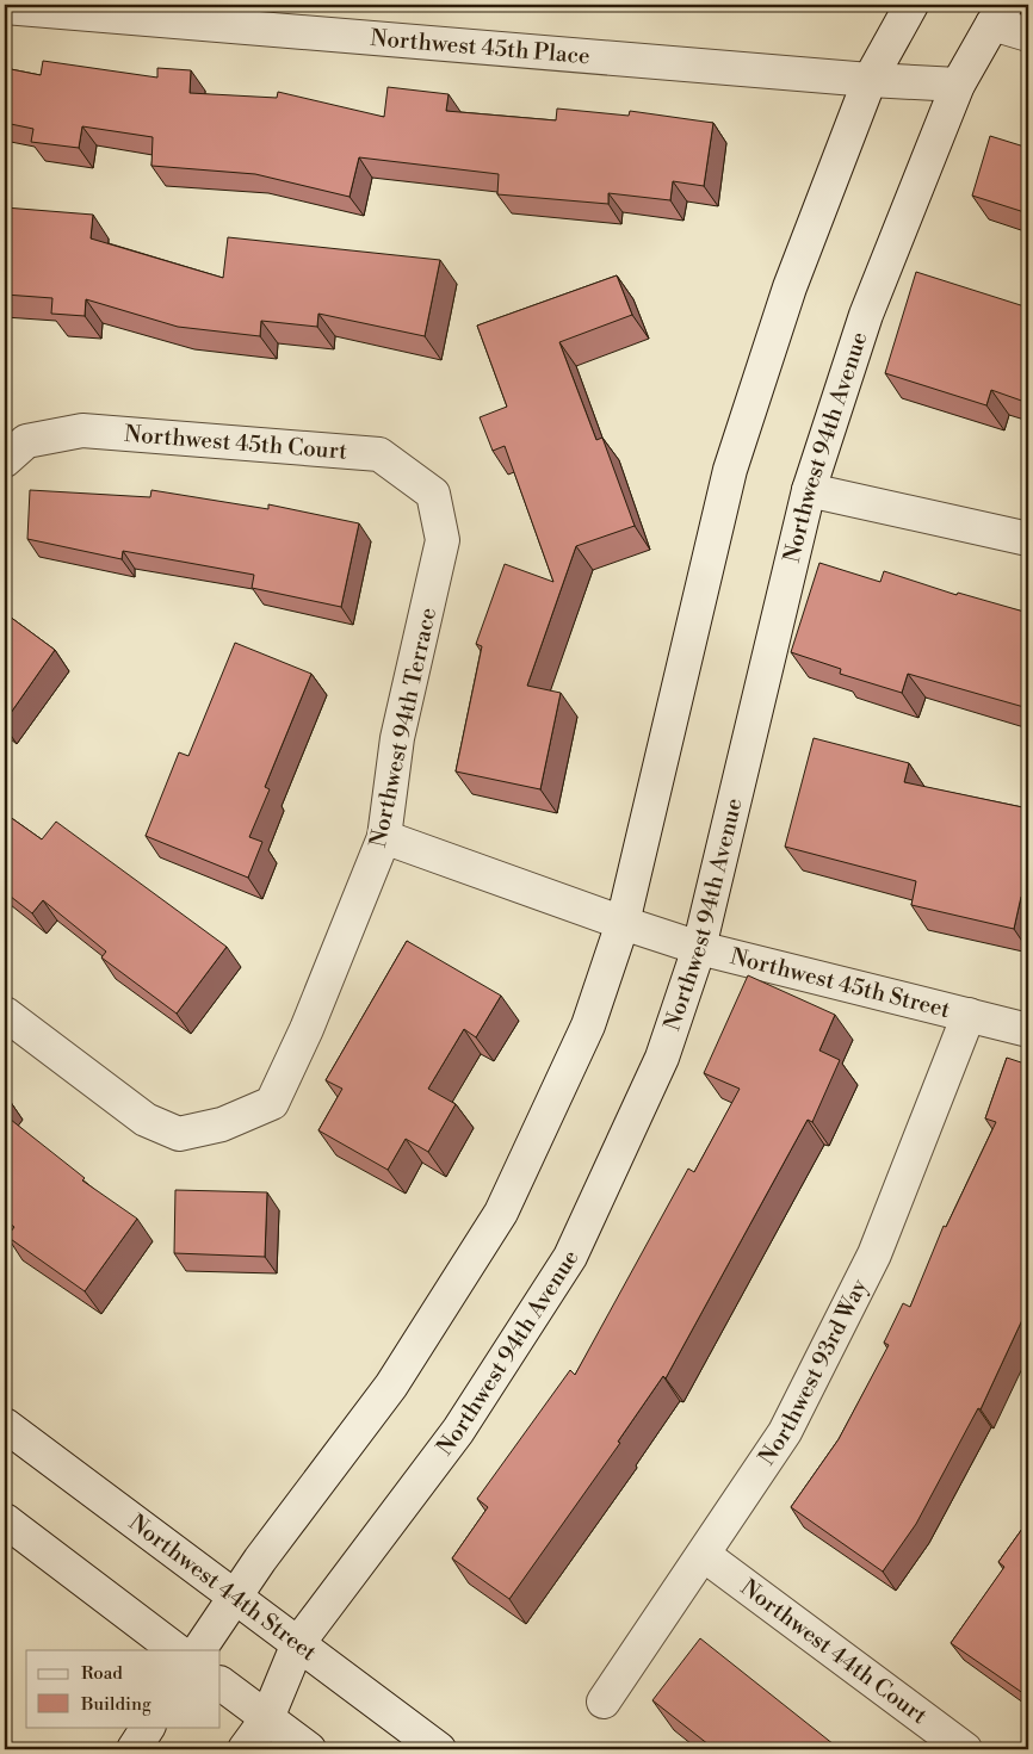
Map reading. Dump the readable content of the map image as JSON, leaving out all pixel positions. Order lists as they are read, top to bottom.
{
  "streets": {
    "street": [
      "Northwest 45th Place",
      "Northwest 45th Court",
      "Northwest 94th Avenue",
      "Northwest 94th Terrace",
      "Northwest 45th Street",
      "Northwest 93rd Way",
      "Northwest 44th Street",
      "Northwest 44th Court"
    ]
  },
  "crossings": [
    ["Northwest 45th Place", "Northwest 94th Avenue"],
    ["Northwest 45th Court", "Northwest 94th Terrace"],
    ["Northwest 94th Avenue", "Northwest 45th Street"],
    ["Northwest 94th Avenue", "Northwest 44th Street"],
    ["Northwest 94th Terrace", "Northwest 45th Street"],
    ["Northwest 45th Street", "Northwest 93rd Way"],
    ["Northwest 93rd Way", "Northwest 44th Court"]
  ],
  "legend": ["Road", "Building"]
}
